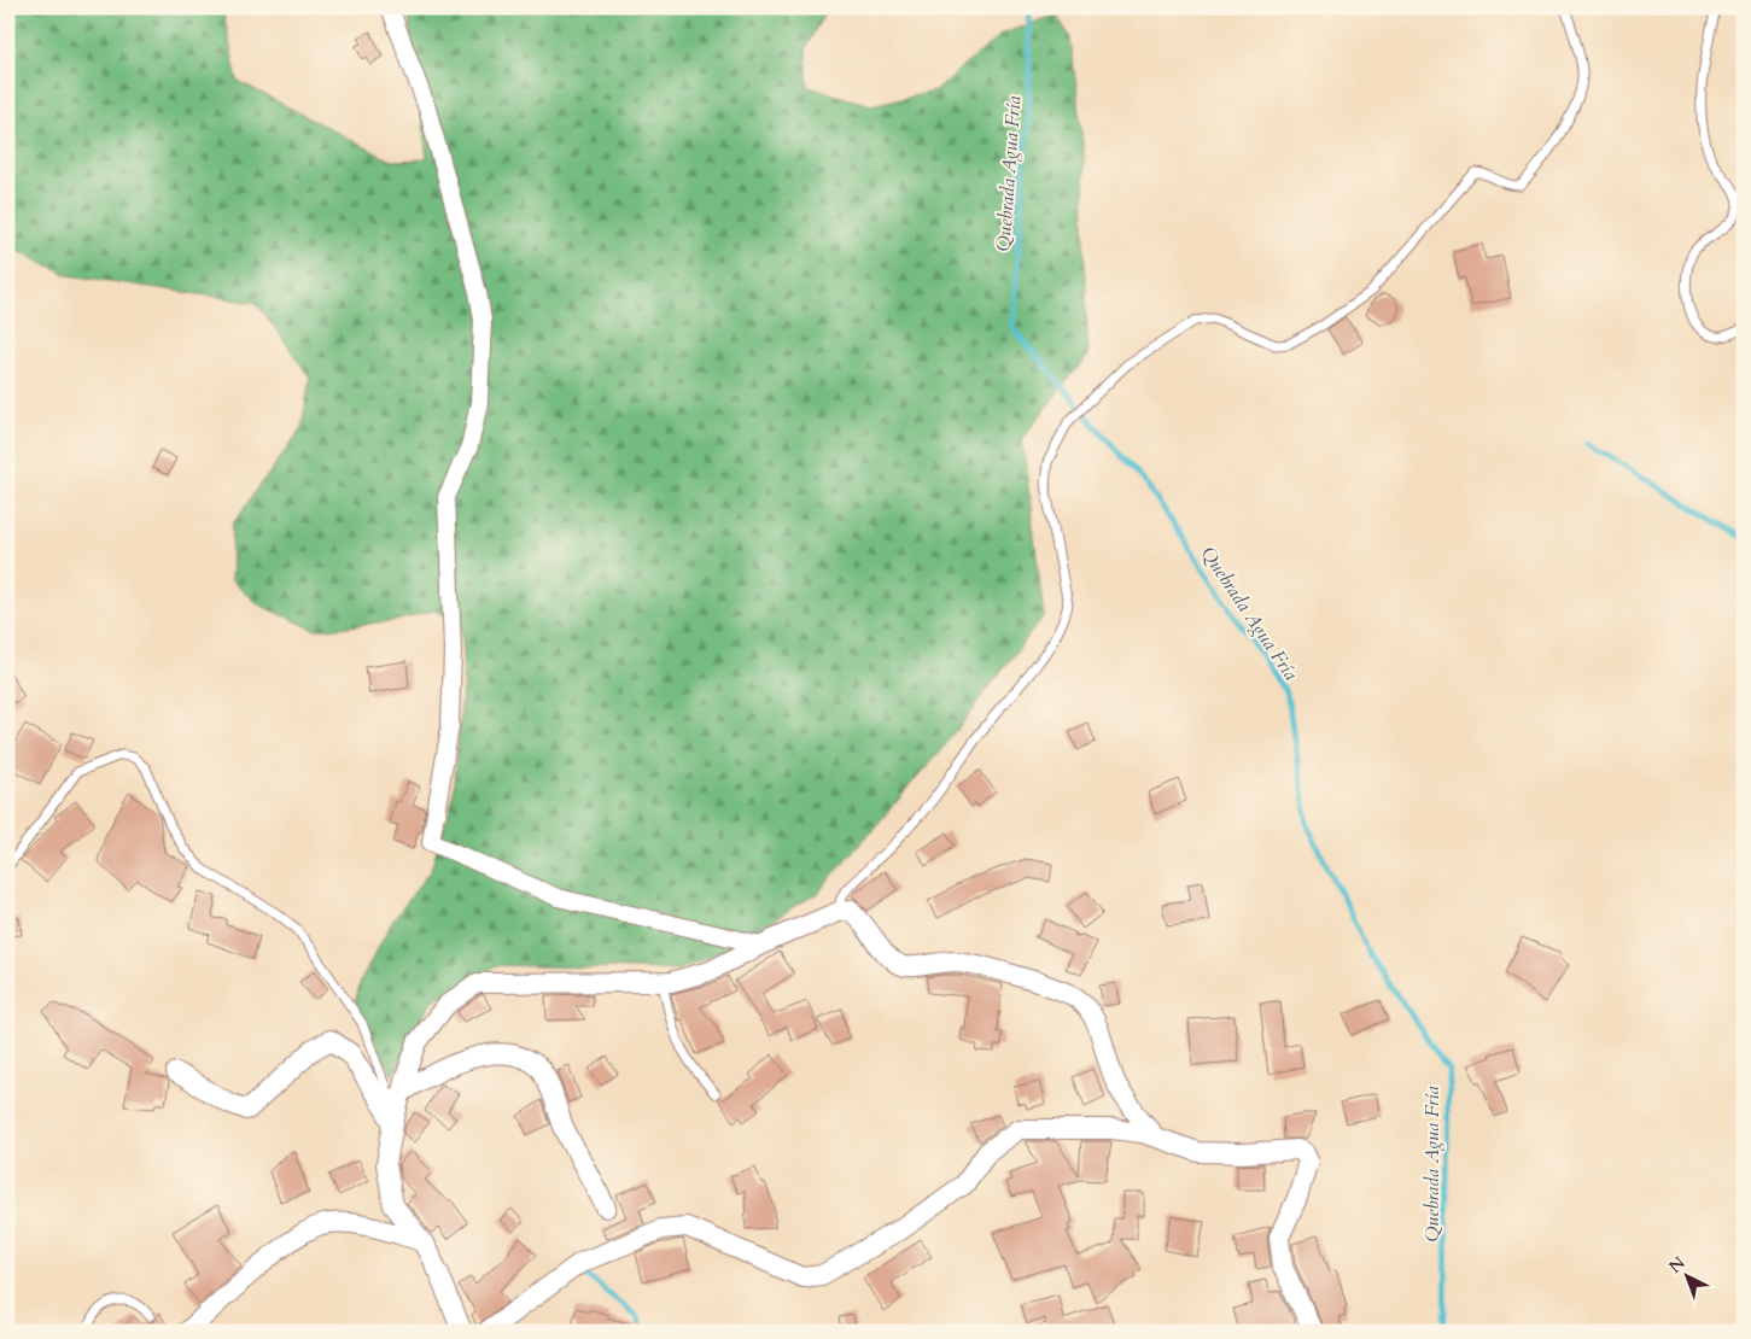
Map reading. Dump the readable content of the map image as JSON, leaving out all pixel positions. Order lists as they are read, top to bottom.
{
  "water": ["Quebrada Agua Fría"],
  "north": "top left"
}
